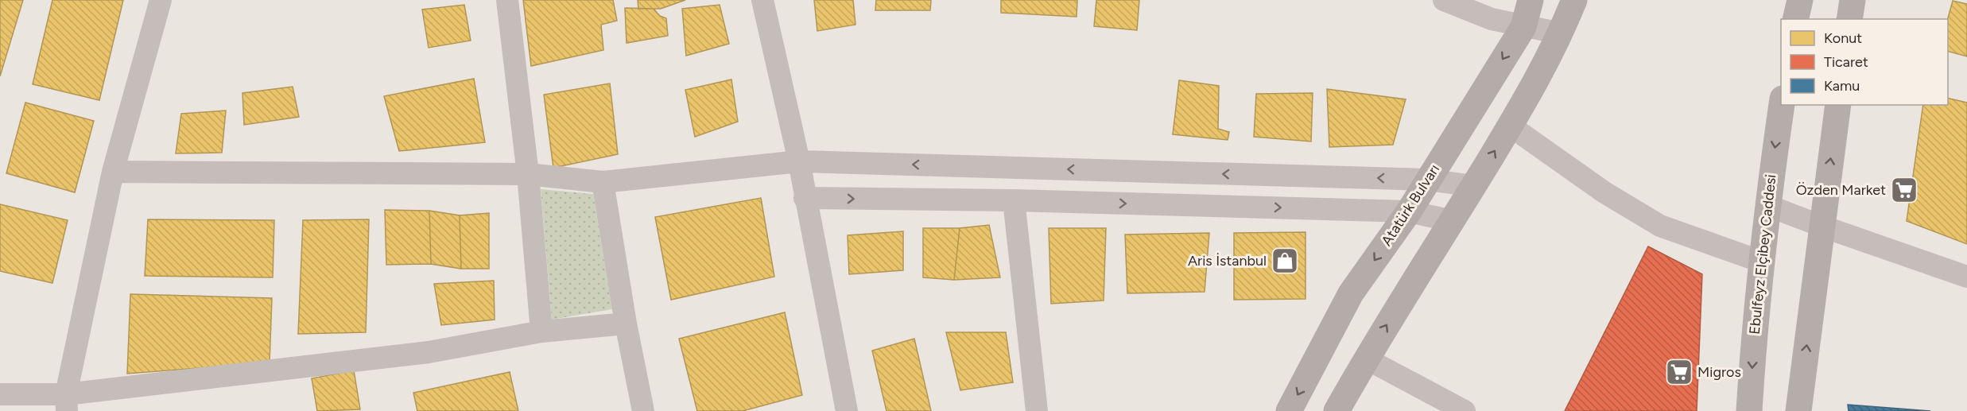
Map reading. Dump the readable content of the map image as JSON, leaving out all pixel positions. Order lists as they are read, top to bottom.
{
  "streets": {
    "main road": ["Atatürk Bulvarı", "Ebulfeyz Elçibey Caddesi"]
  },
  "places": {
    "supermarket": ["Özden Market", "Migros"],
    "shop": ["Aris İstanbul"]
  },
  "legend": ["Konut", "Ticaret", "Kamu"]
}
